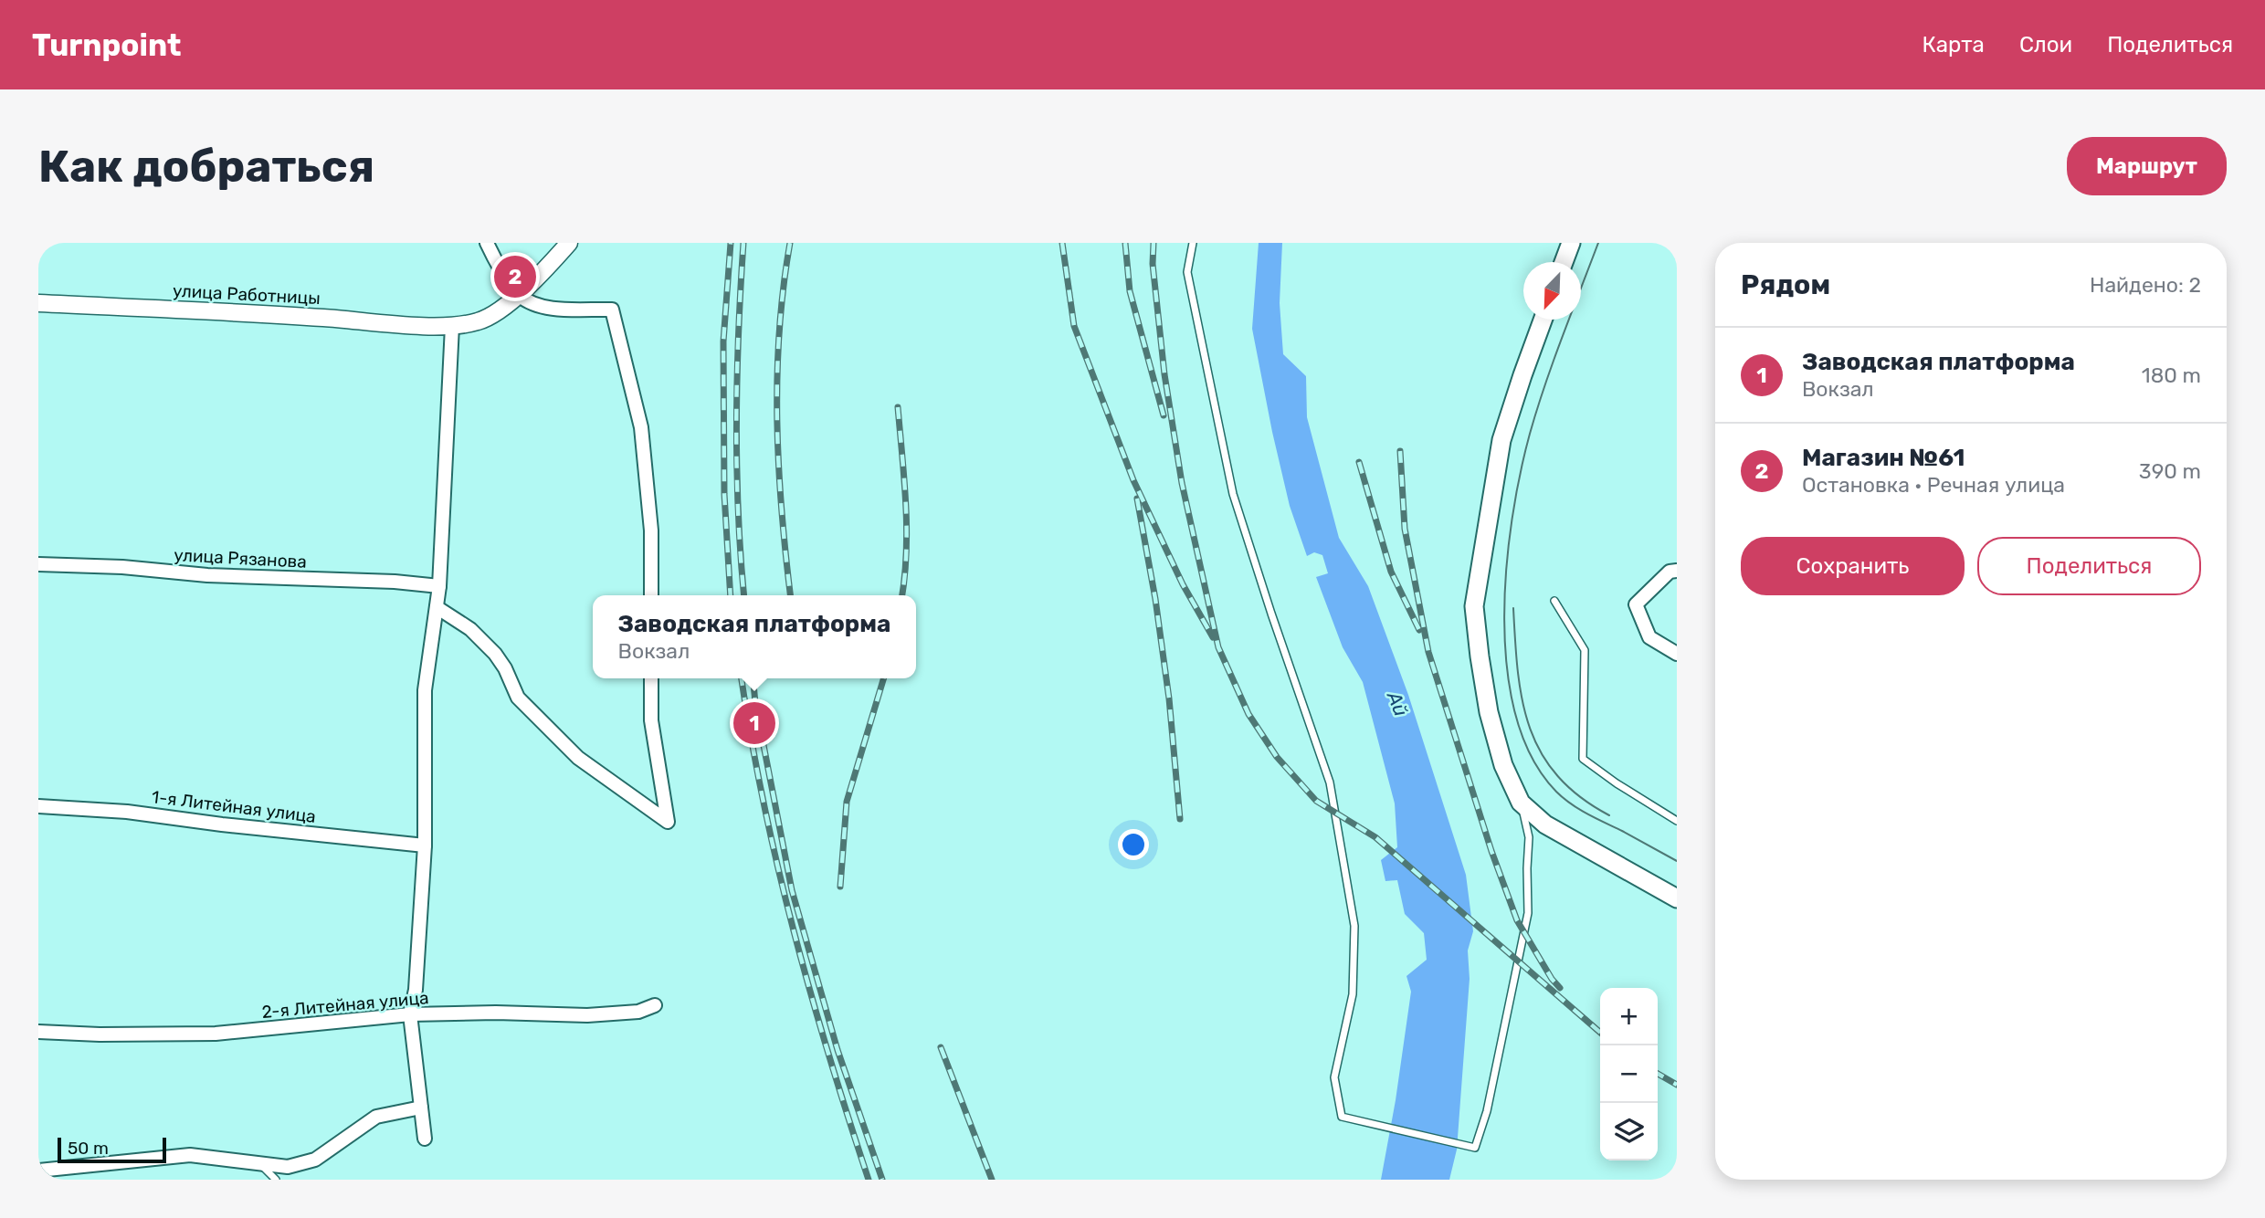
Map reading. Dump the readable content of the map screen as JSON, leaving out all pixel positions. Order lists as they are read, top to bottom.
{
  "streets": {
    "street": [
      "улица Работницы",
      "улица Рязанова",
      "1-я Литейная улица",
      "2-я Литейная улица"
    ]
  },
  "water": ["Ай"],
  "scale_bar": "50 m",
  "north": "bottom left",
  "page": {
    "header": "Turnpoint",
    "nav": ["Карта", "Слои", "Поделиться"],
    "buttons": [
      "Маршрут",
      ["Сохранить", "Поделиться"]
    ],
    "title": "Как добраться",
    "heading": ["Рядом", "Найдено: 2"],
    "pins": ["2", "1"],
    "list": [
      {
        "mark": "1",
        "name": "Заводская платформа",
        "note": "Вокзал",
        "value": "180 m"
      },
      {
        "mark": "2",
        "name": "Магазин №61",
        "note": "Остановка · Речная улица",
        "value": "390 m"
      }
    ],
    "popup": ["Заводская платформа", "Вокзал"],
    "map_buttons": ["+", "−"],
    "scale": "50 m"
  }
}
